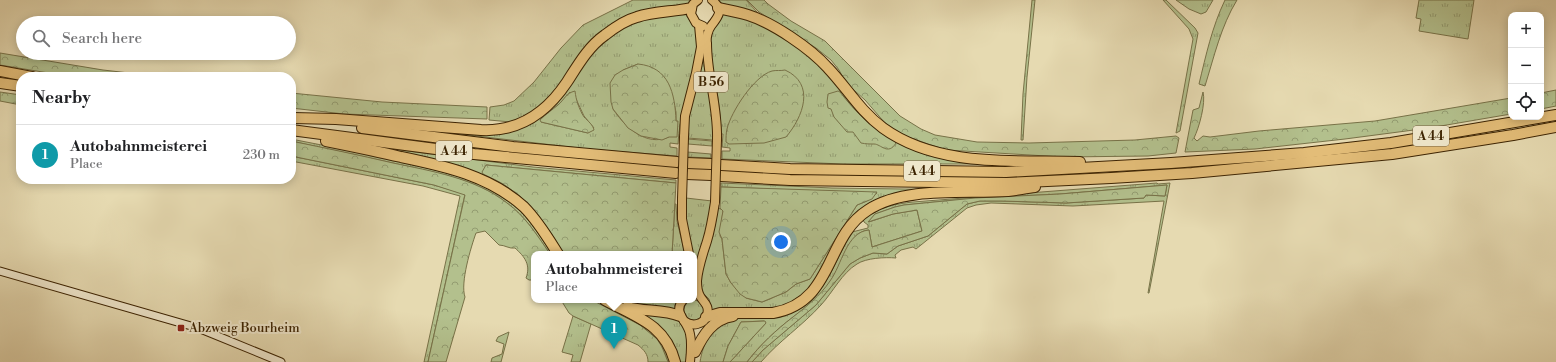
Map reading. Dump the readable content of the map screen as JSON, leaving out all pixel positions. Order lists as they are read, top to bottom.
{
  "streets": {
    "highway": ["A 44"],
    "main road": ["B 56"]
  },
  "crossings": [
    ["B 56", "A 44"]
  ],
  "places": {
    "transit": ["Abzweig Bourheim"]
  },
  "page": {
    "map_buttons": ["+", "−"],
    "search": "Search here",
    "heading": "Nearby",
    "list": [
      {
        "mark": "1",
        "name": "Autobahnmeisterei",
        "note": "Place",
        "value": "230 m"
      }
    ],
    "popup": ["Autobahnmeisterei", "Place"],
    "pins": "1"
  }
}
